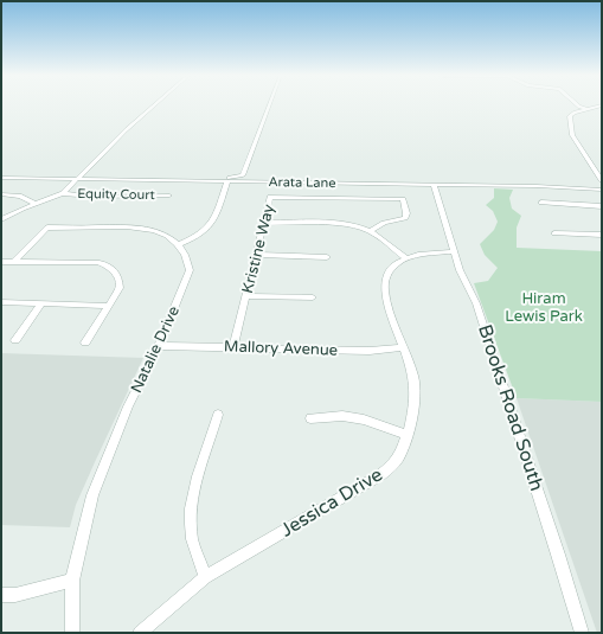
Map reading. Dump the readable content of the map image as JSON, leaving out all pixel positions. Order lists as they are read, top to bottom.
{
  "streets": {
    "street": [
      "Arata Lane",
      "Equity Court",
      "Kristine Way",
      "Mallory Avenue",
      "Natalie Drive",
      "Brooks Road South",
      "Jessica Drive"
    ]
  },
  "crossings": [
    ["Arata Lane", "Brooks Road South"],
    ["Kristine Way", "Mallory Avenue"],
    ["Mallory Avenue", "Natalie Drive"],
    ["Mallory Avenue", "Jessica Drive"]
  ],
  "parks": ["Hiram Lewis Park"]
}
